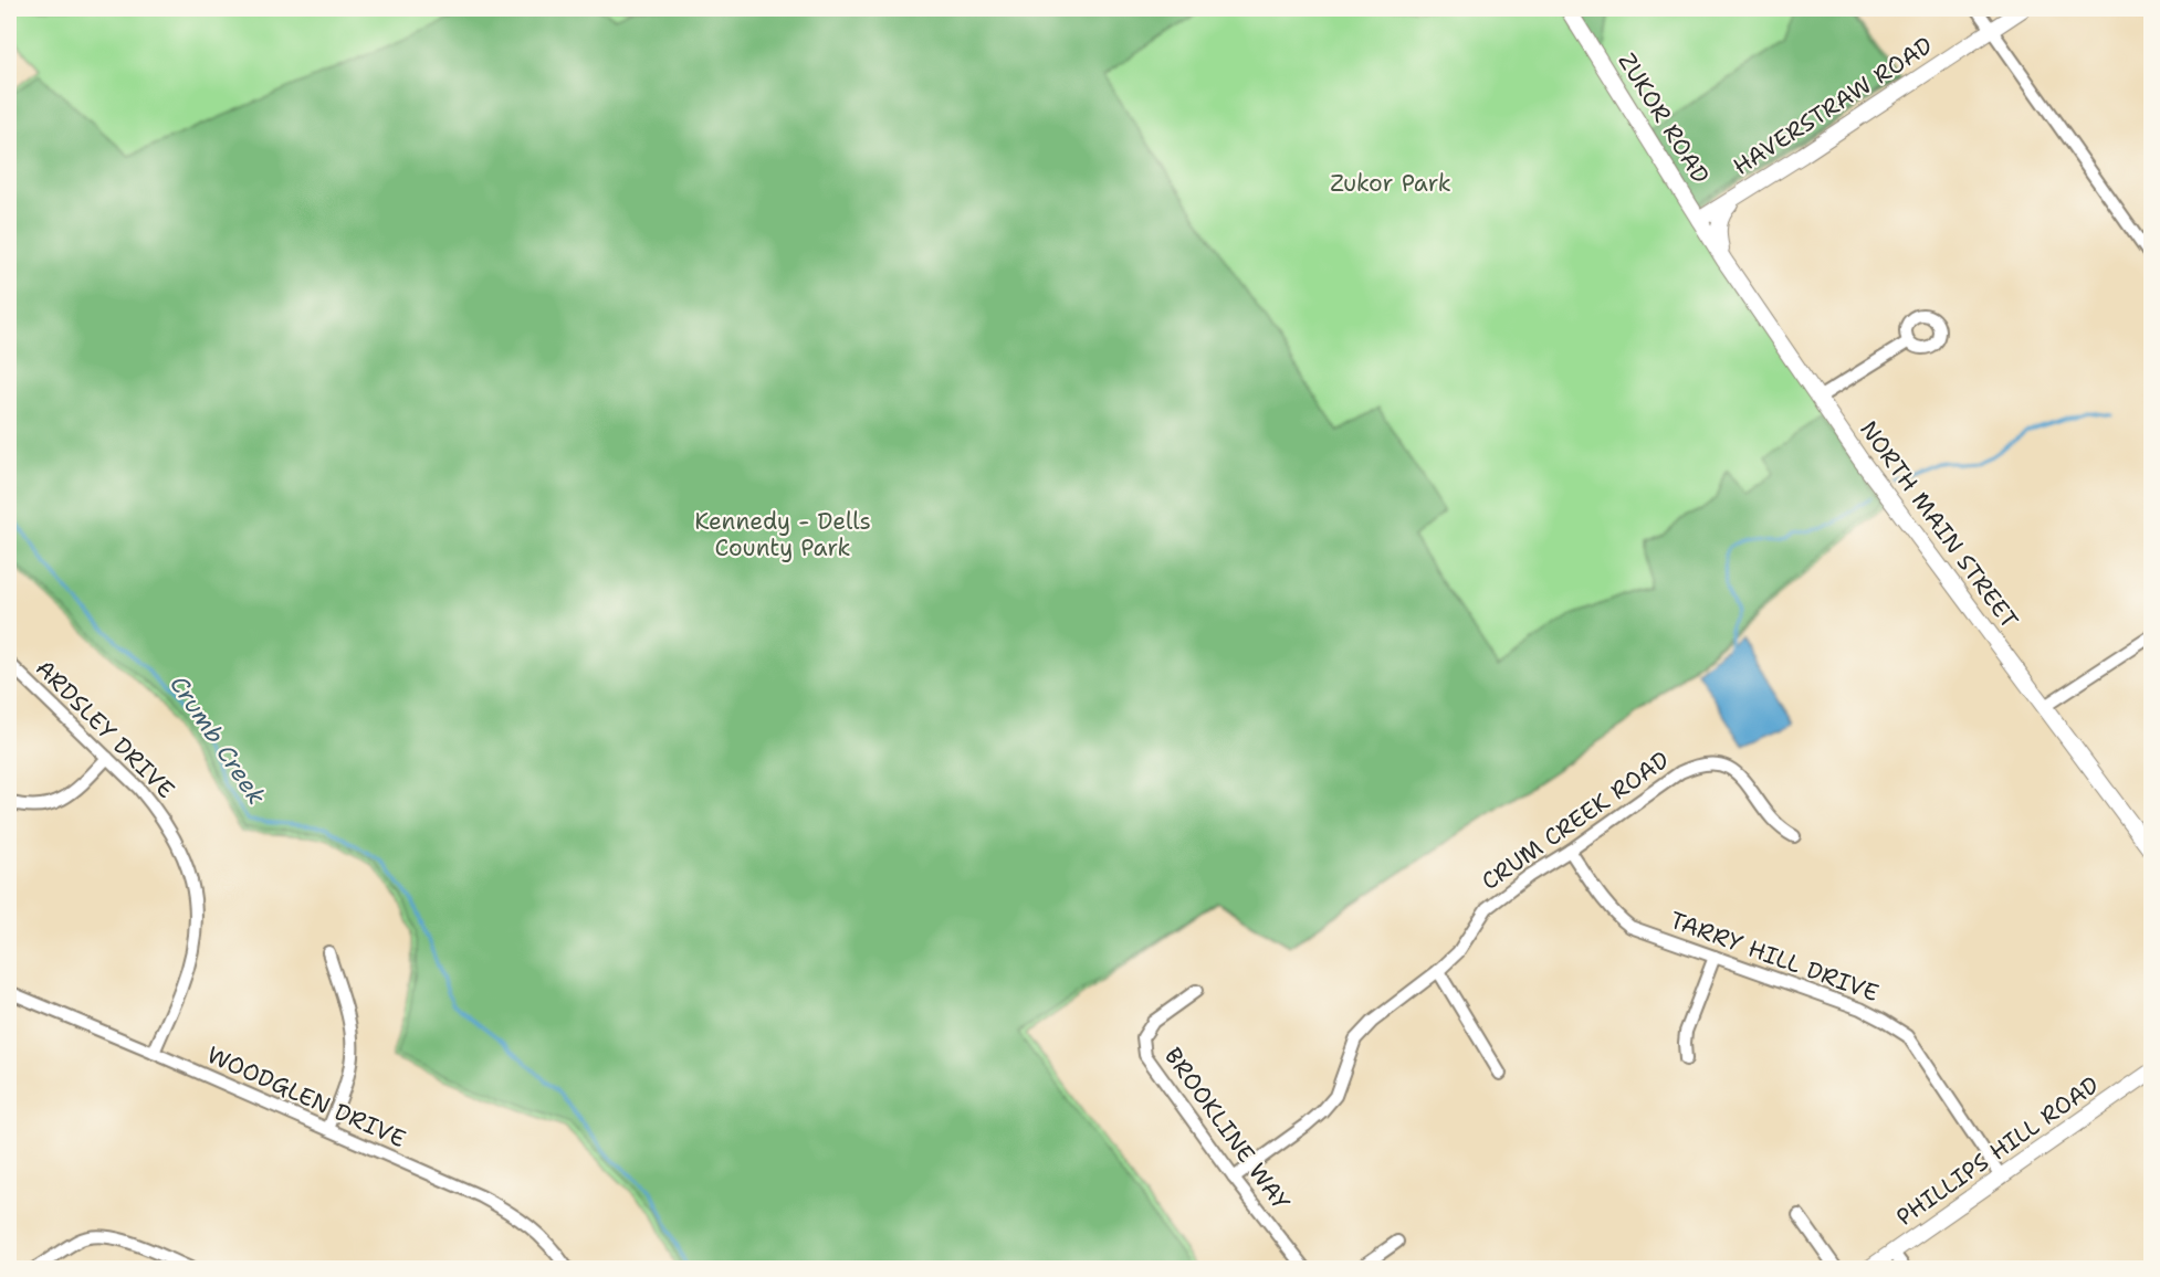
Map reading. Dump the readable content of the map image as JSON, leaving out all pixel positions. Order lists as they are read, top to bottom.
{
  "streets": {
    "street": [
      "HAVERSTRAW ROAD",
      "ZUKOR ROAD",
      "NORTH MAIN STREET",
      "ARDSLEY DRIVE",
      "CRUM CREEK ROAD",
      "TARRY HILL DRIVE",
      "WOODGLEN DRIVE",
      "BROOKLINE WAY",
      "PHILLIPS HILL ROAD"
    ]
  },
  "crossings": [
    ["HAVERSTRAW ROAD", "ZUKOR ROAD"],
    ["HAVERSTRAW ROAD", "NORTH MAIN STREET"],
    ["ZUKOR ROAD", "NORTH MAIN STREET"],
    ["ARDSLEY DRIVE", "WOODGLEN DRIVE"],
    ["CRUM CREEK ROAD", "TARRY HILL DRIVE"],
    ["CRUM CREEK ROAD", "BROOKLINE WAY"],
    ["TARRY HILL DRIVE", "PHILLIPS HILL ROAD"]
  ],
  "water": ["Crumb Creek"],
  "parks": ["Zukor Park", "Kennedy - Dells County Park"]
}
